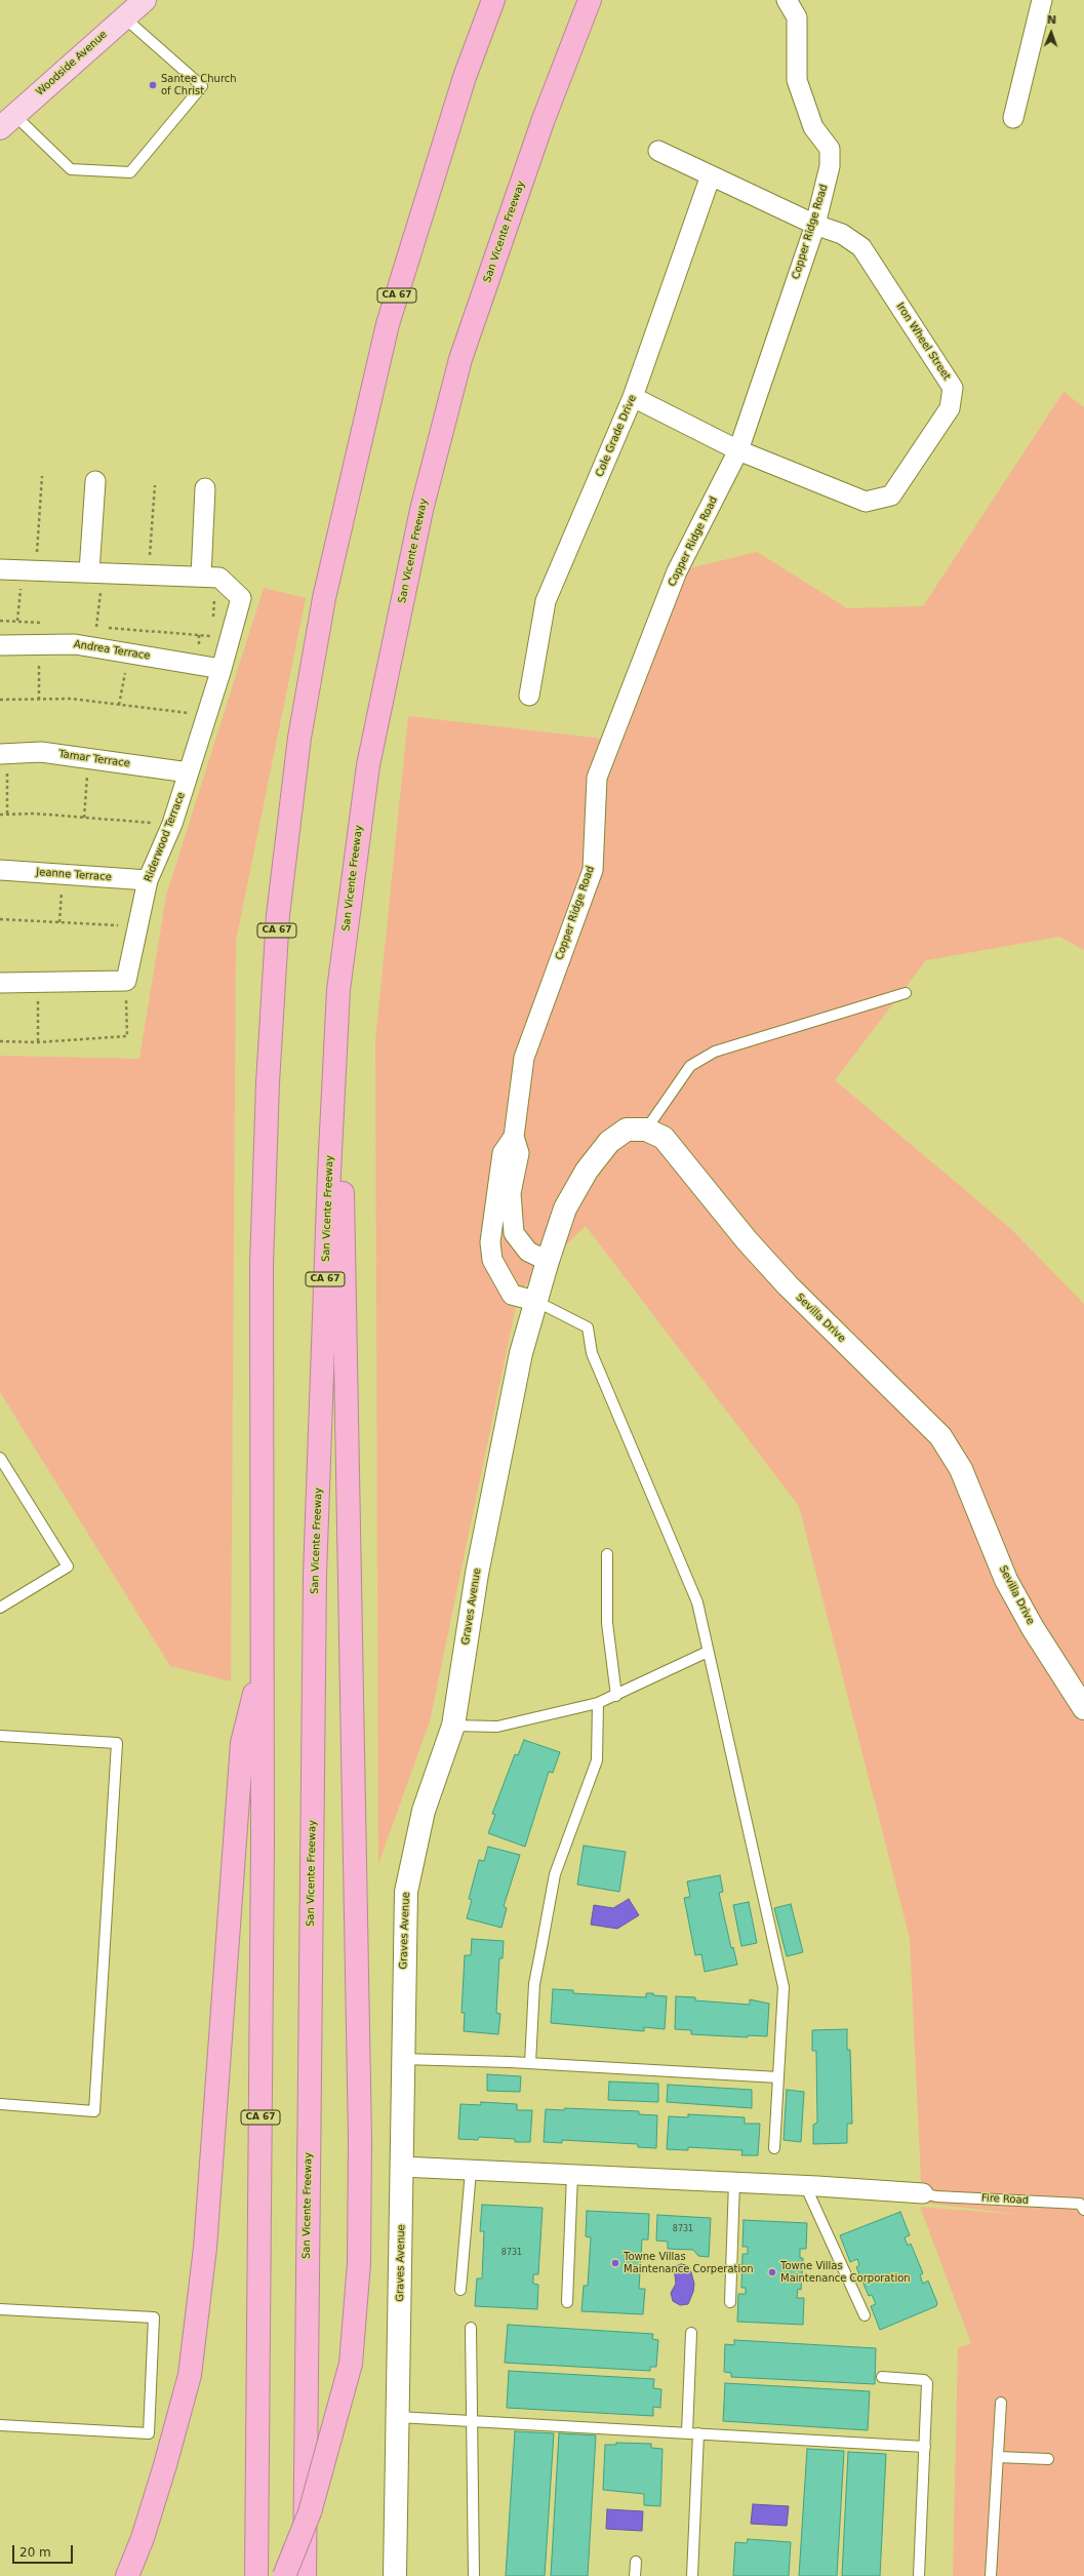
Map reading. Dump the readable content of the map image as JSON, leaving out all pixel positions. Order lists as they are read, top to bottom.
{
  "streets": {
    "highway": ["San Vicente Freeway", "CA 67"],
    "main road": ["Woodside Avenue"],
    "street": [
      "Copper Ridge Road",
      "Iron Wheel Street",
      "Cole Grade Drive",
      "Andrea Terrace",
      "Tamar Terrace",
      "Riderwood Terrace",
      "Jeanne Terrace",
      "Sevilla Drive",
      "Graves Avenue"
    ],
    "lane": ["Fire Road"]
  },
  "crossings": [
    ["Copper Ridge Road", "Iron Wheel Street"],
    ["Copper Ridge Road", "Sevilla Drive"],
    ["Copper Ridge Road", "Graves Avenue"],
    ["Iron Wheel Street", "Cole Grade Drive"],
    ["Andrea Terrace", "Riderwood Terrace"],
    ["Tamar Terrace", "Riderwood Terrace"],
    ["Riderwood Terrace", "Jeanne Terrace"],
    ["Sevilla Drive", "Graves Avenue"]
  ],
  "places": ["Santee Church of Christ", "Towne Villas Maintenance Corperation", "Towne Villas Maintenance Corporation"],
  "house_numbers": ["8731", "8731"],
  "scale_bar": "20 m",
  "north": "top"
}
